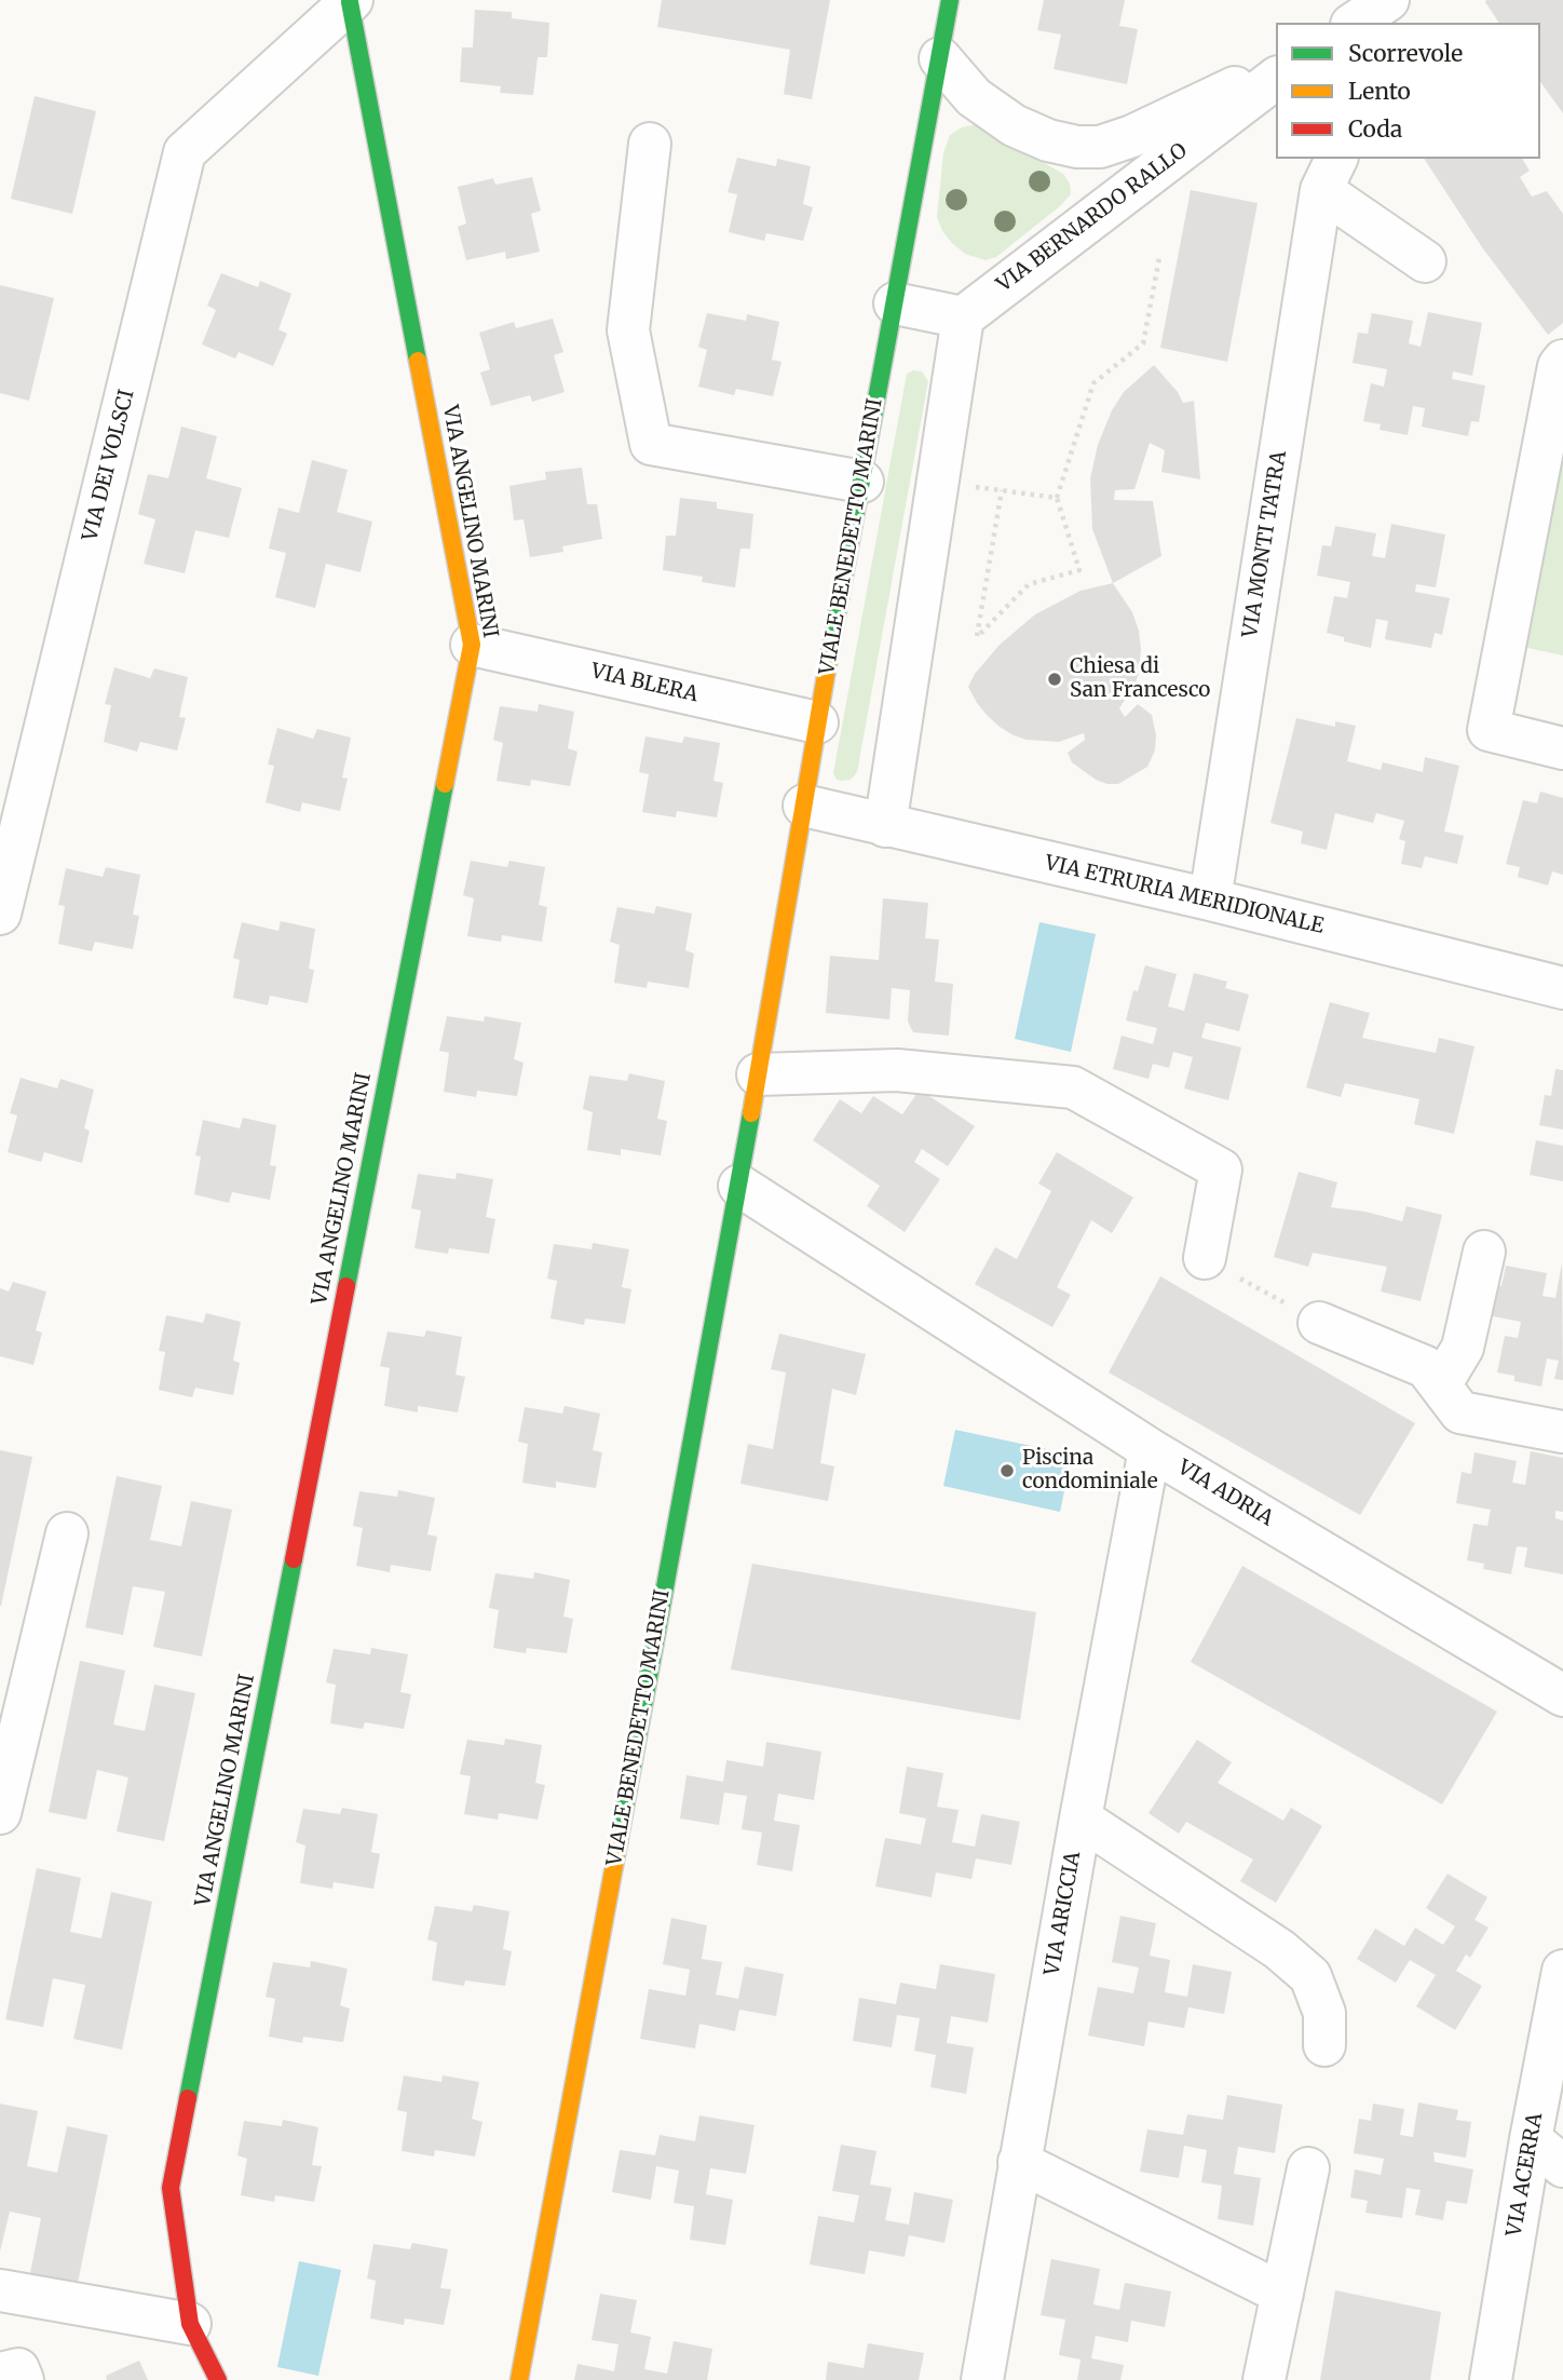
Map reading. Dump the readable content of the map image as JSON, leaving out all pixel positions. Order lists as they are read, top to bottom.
{
  "streets": {
    "street": [
      "VIA BERNARDO RALLO",
      "VIA DEI VOLSCI",
      "VIA ANGELINO MARINI",
      "VIALE BENEDETTO MARINI",
      "VIA MONTI TATRA",
      "VIA BLERA",
      "VIA ETRURIA MERIDIONALE",
      "VIA ADRIA",
      "VIA ARICCIA",
      "VIA ACERRA"
    ]
  },
  "crossings": [
    ["VIA BERNARDO RALLO", "VIALE BENEDETTO MARINI"],
    ["VIA DEI VOLSCI", "VIA ANGELINO MARINI"],
    ["VIA ANGELINO MARINI", "VIA BLERA"],
    ["VIALE BENEDETTO MARINI", "VIA BLERA"],
    ["VIALE BENEDETTO MARINI", "VIA ETRURIA MERIDIONALE"],
    ["VIALE BENEDETTO MARINI", "VIA ADRIA"],
    ["VIA MONTI TATRA", "VIA ETRURIA MERIDIONALE"],
    ["VIA ADRIA", "VIA ARICCIA"]
  ],
  "places": ["Chiesa di San Francesco", "Piscina condominiale"],
  "legend": ["Scorrevole", "Lento", "Coda"]
}
